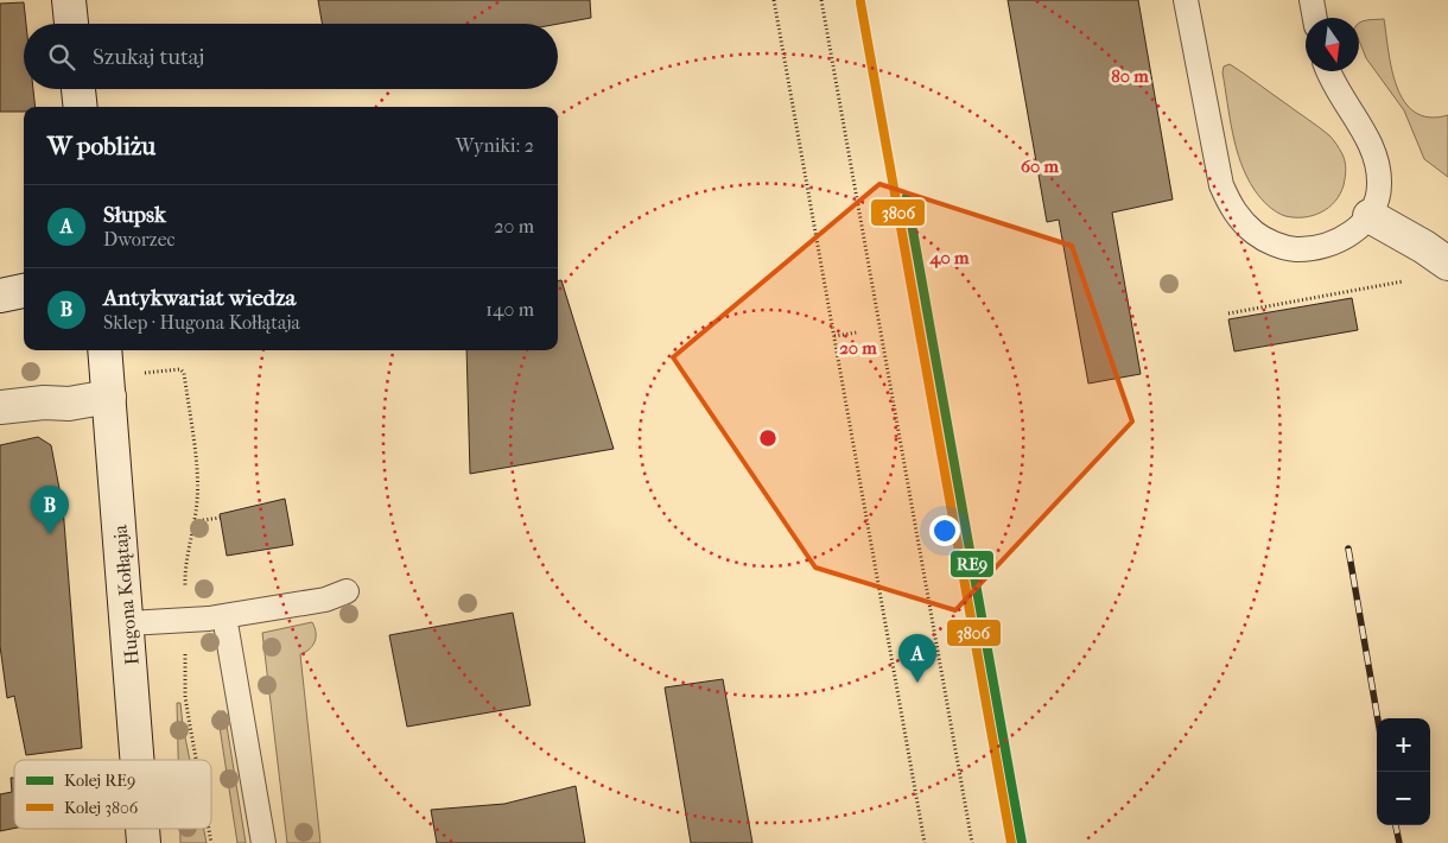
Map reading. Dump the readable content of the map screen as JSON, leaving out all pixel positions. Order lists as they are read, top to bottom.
{
  "streets": {
    "street": ["Hugona Kołłątaja"]
  },
  "lines": ["rail line 3806", "rail line RE9"],
  "legend": ["Kolej RE9", "Kolej 3806"],
  "north": "bottom",
  "page": {
    "search": "Szukaj tutaj",
    "heading": ["W pobliżu", "Wyniki: 2"],
    "list": [
      {
        "mark": "A",
        "name": "Słupsk",
        "note": "Dworzec",
        "value": "20 m"
      },
      {
        "mark": "B",
        "name": "Antykwariat wiedza",
        "note": "Sklep · Hugona Kołłątaja",
        "value": "140 m"
      }
    ],
    "pins": ["B", "A"],
    "map_buttons": ["+", "−"]
  },
  "rings": [
    "80 m",
    "60 m",
    "40 m",
    "20 m"
  ]
}
